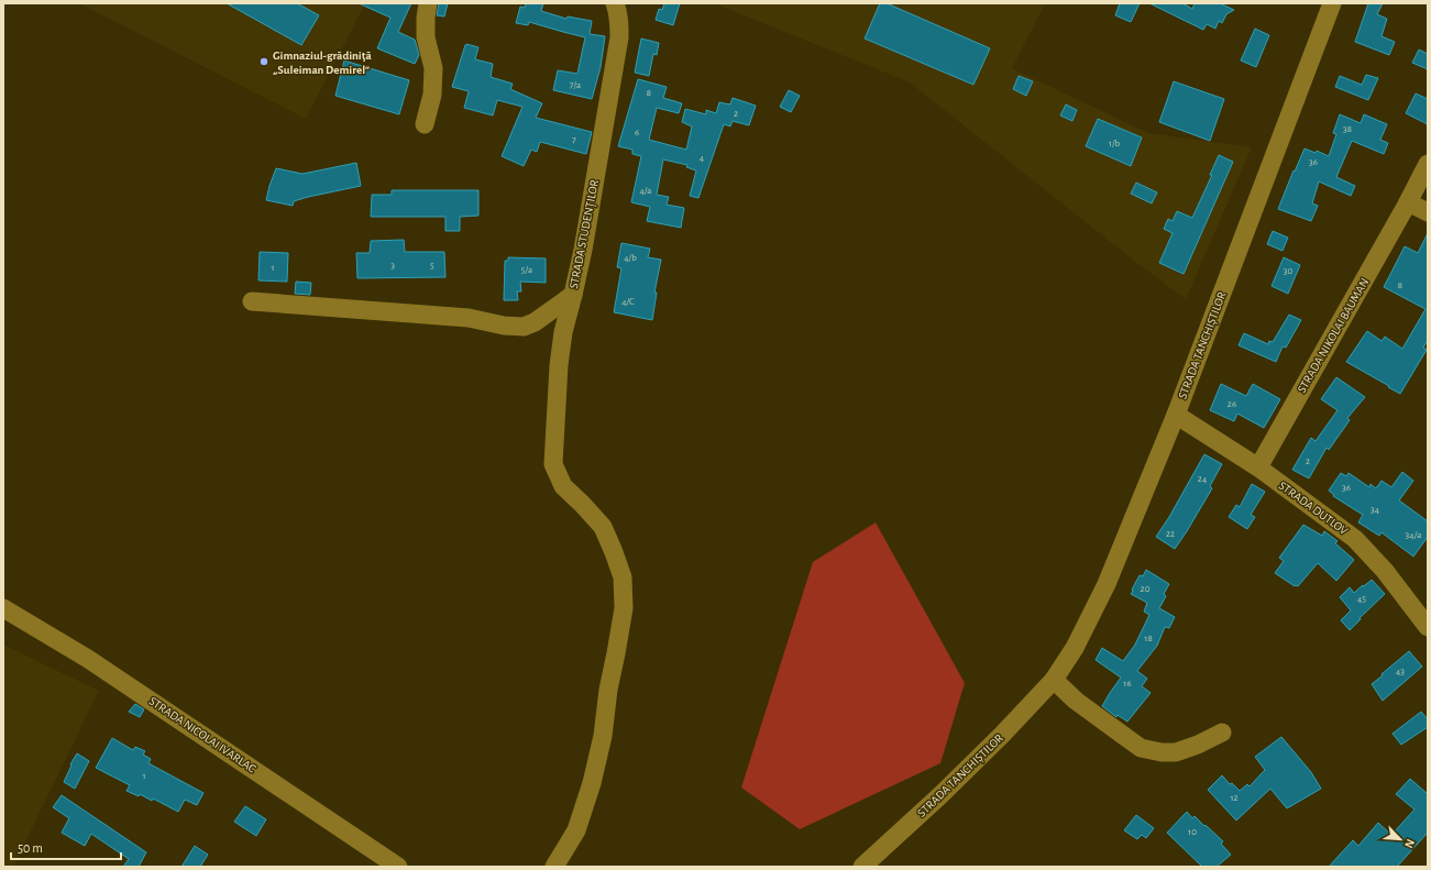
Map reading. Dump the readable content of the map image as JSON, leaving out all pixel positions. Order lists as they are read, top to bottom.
{
  "streets": {
    "street": [
      "STRADA STUDENȚILOR",
      "STRADA NIKOLAI BAUMAN",
      "STRADA TANCHIȘTILOR",
      "STRADA DUTLOV",
      "STRADA NICOLAI IVARLAC"
    ]
  },
  "crossings": [
    ["STRADA NIKOLAI BAUMAN", "STRADA DUTLOV"],
    ["STRADA TANCHIȘTILOR", "STRADA DUTLOV"]
  ],
  "places": ["Gimnaziul-grădiniţă „Suleiman Demirel“"],
  "house_numbers": [
    "7/a",
    "8",
    "2",
    "38",
    "6",
    "7",
    "1/b",
    "4",
    "36",
    "4/a",
    "4/b",
    "3",
    "5",
    "1",
    "5/a",
    "30",
    "8",
    "4/C",
    "26",
    "2",
    "24",
    "36",
    "34",
    "22",
    "34/a",
    "20",
    "45",
    "18",
    "43",
    "16",
    "1",
    "12",
    "10"
  ],
  "scale_bar": "50 m",
  "north": "bottom right"
}
